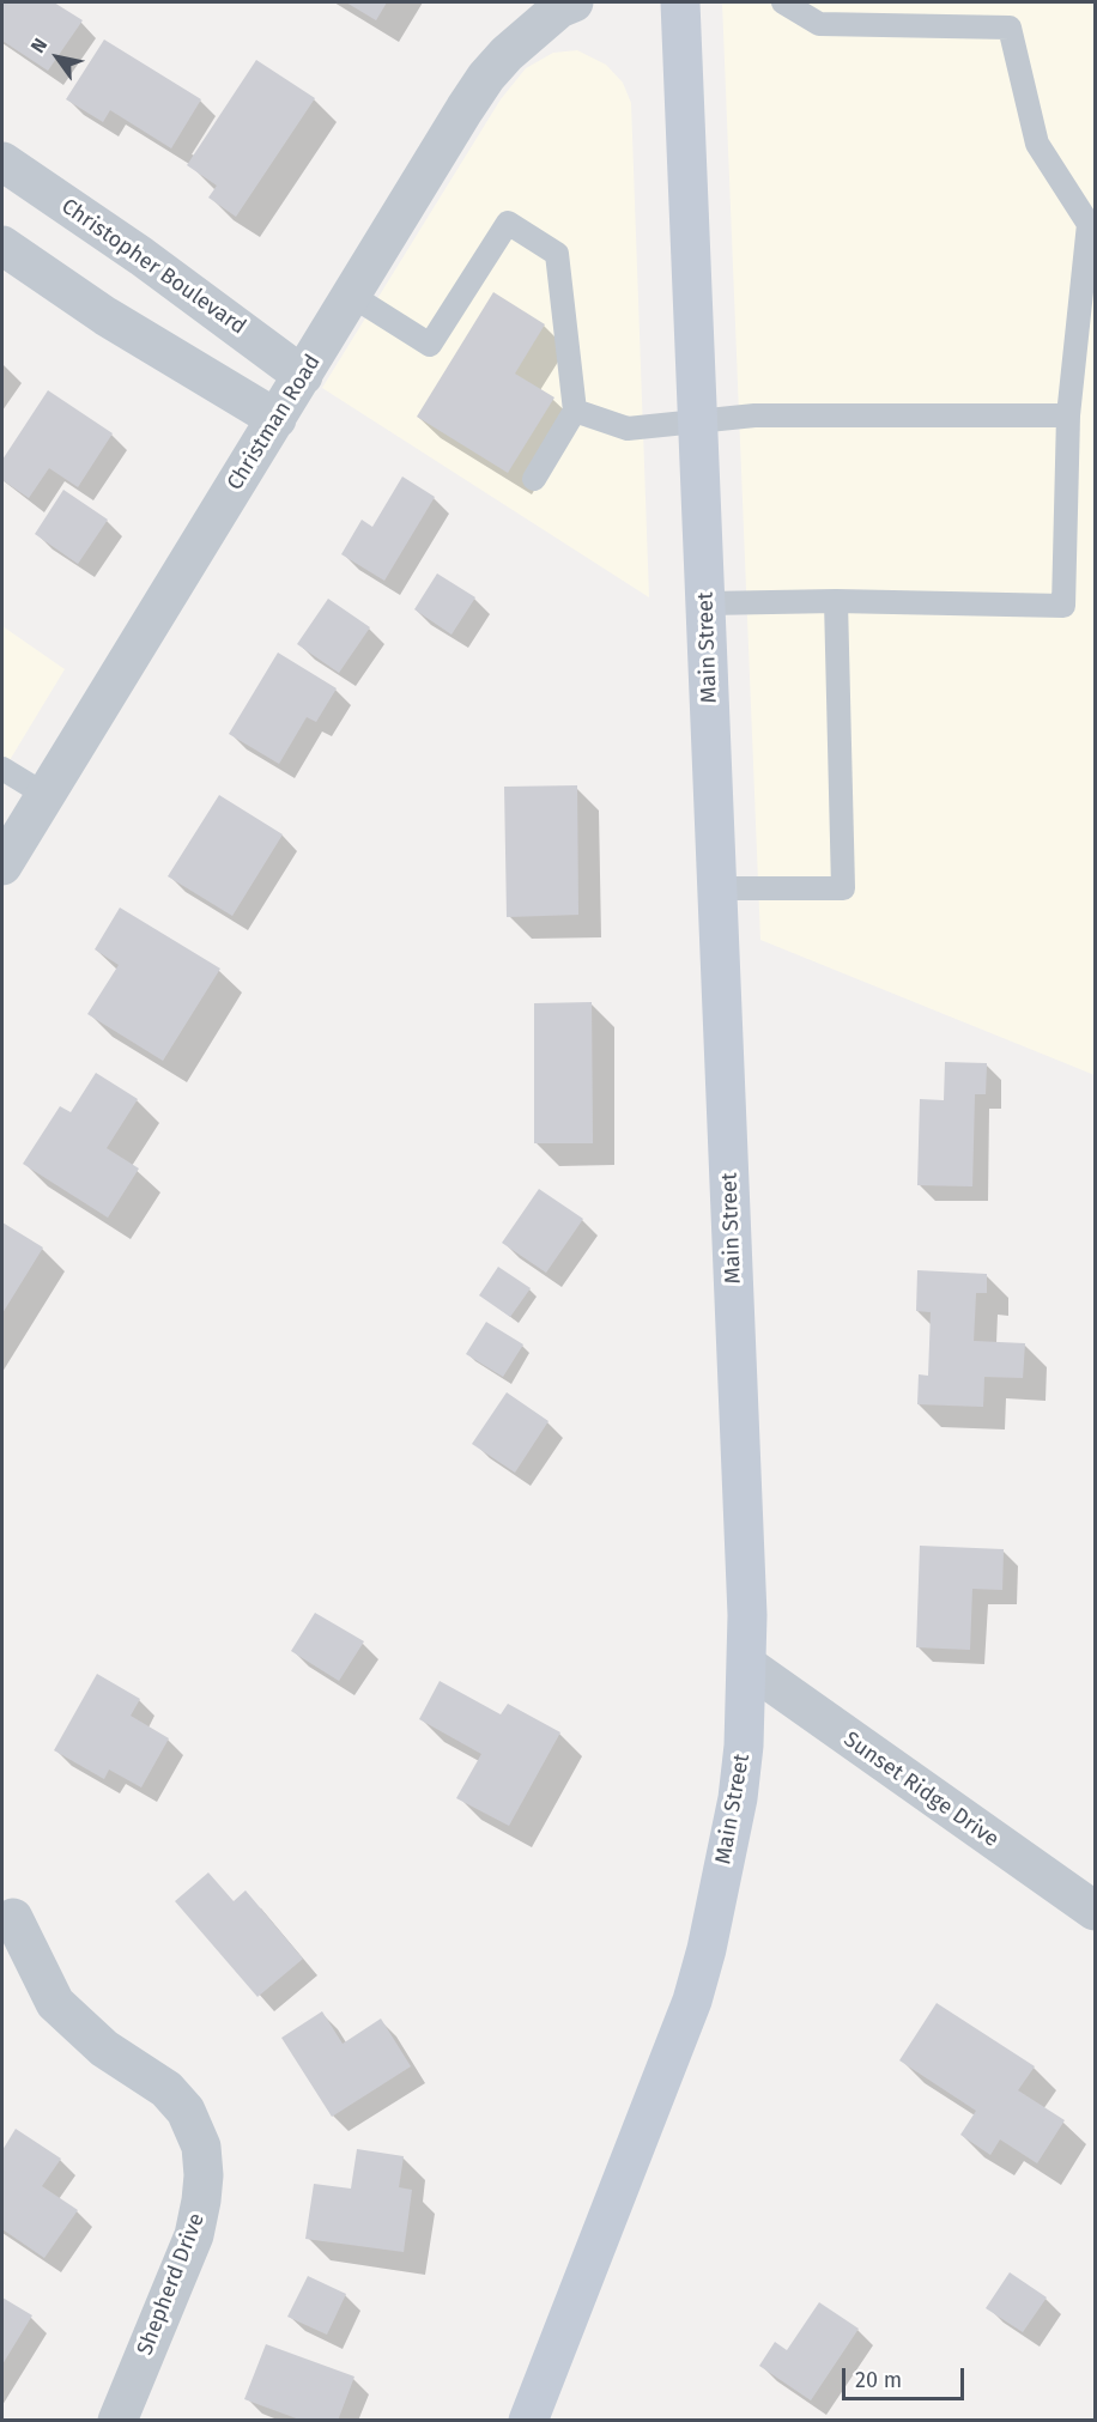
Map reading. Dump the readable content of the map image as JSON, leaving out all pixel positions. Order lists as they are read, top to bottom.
{
  "streets": {
    "main road": ["Main Street"],
    "street": [
      "Christopher Boulevard",
      "Christman Road",
      "Sunset Ridge Drive",
      "Shepherd Drive"
    ]
  },
  "crossings": [
    ["Christopher Boulevard", "Christman Road"],
    ["Main Street", "Sunset Ridge Drive"]
  ],
  "scale_bar": "20 m",
  "north": "top left"
}
